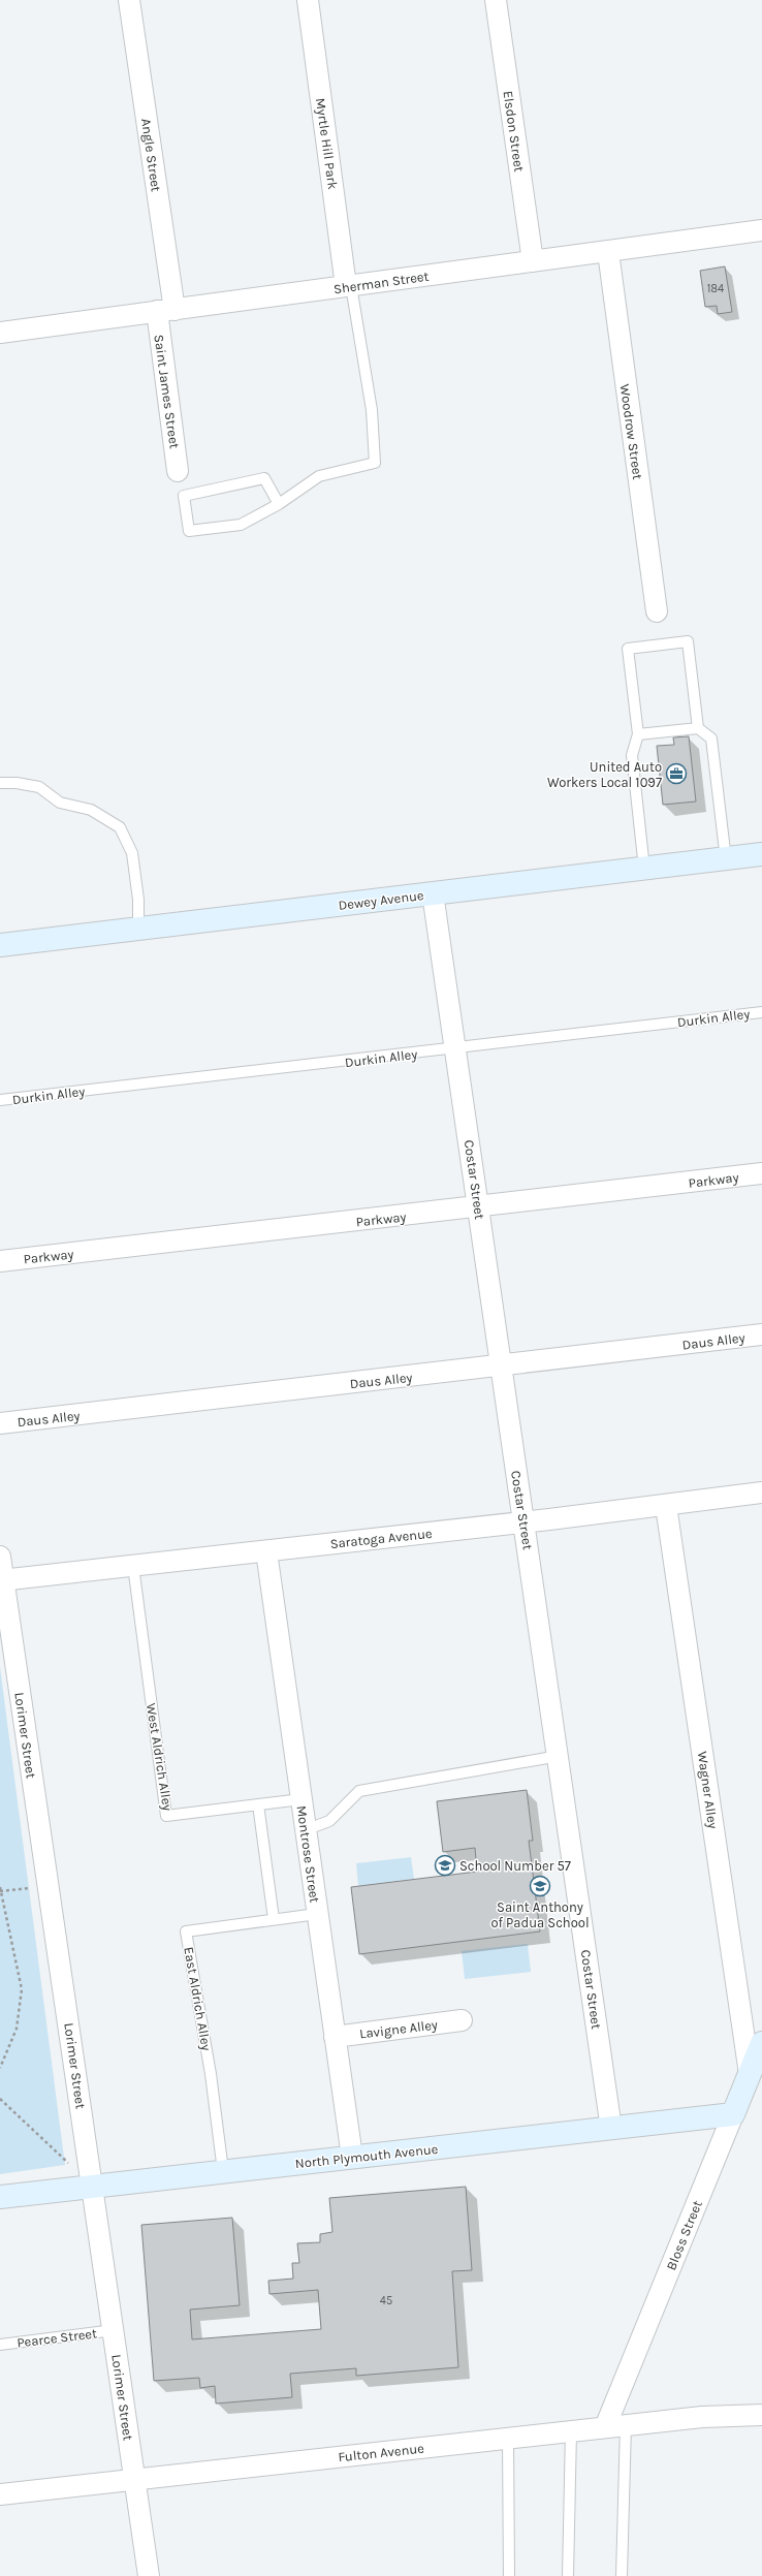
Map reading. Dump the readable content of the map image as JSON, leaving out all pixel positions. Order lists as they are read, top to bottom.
{
  "streets": {
    "street": [
      "Elsdon Street",
      "Myrtle Hill Park",
      "Angle Street",
      "Sherman Street",
      "Saint James Street",
      "Woodrow Street",
      "Dewey Avenue",
      "Costar Street",
      "Parkway",
      "Daus Alley",
      "Saratoga Avenue",
      "Lorimer Street",
      "Wagner Alley",
      "Montrose Street",
      "Lavigne Alley",
      "North Plymouth Avenue",
      "Bloss Street",
      "Fulton Avenue"
    ],
    "lane": [
      "Durkin Alley",
      "West Aldrich Alley",
      "East Aldrich Alley",
      "Pearce Street"
    ]
  },
  "crossings": [
    ["Elsdon Street", "Sherman Street"],
    ["Myrtle Hill Park", "Sherman Street"],
    ["Angle Street", "Sherman Street"],
    ["Angle Street", "Saint James Street"],
    ["Sherman Street", "Saint James Street"],
    ["Sherman Street", "Woodrow Street"],
    ["Dewey Avenue", "Costar Street"],
    ["Durkin Alley", "Costar Street"],
    ["Costar Street", "Parkway"],
    ["Costar Street", "Daus Alley"],
    ["Costar Street", "Saratoga Avenue"],
    ["Costar Street", "North Plymouth Avenue"],
    ["Saratoga Avenue", "Lorimer Street"],
    ["Saratoga Avenue", "West Aldrich Alley"],
    ["Saratoga Avenue", "Wagner Alley"],
    ["Saratoga Avenue", "Montrose Street"],
    ["Lorimer Street", "North Plymouth Avenue"],
    ["Lorimer Street", "Pearce Street"],
    ["Lorimer Street", "Fulton Avenue"],
    ["West Aldrich Alley", "Montrose Street"],
    ["Wagner Alley", "Bloss Street"],
    ["Montrose Street", "East Aldrich Alley"],
    ["Montrose Street", "Lavigne Alley"],
    ["Montrose Street", "North Plymouth Avenue"],
    ["East Aldrich Alley", "North Plymouth Avenue"],
    ["North Plymouth Avenue", "Bloss Street"],
    ["Bloss Street", "Fulton Avenue"]
  ],
  "places": {
    "office": ["United Auto Workers Local 1097"],
    "school or university": ["School Number 57", "Saint Anthony of Padua School"]
  },
  "house_numbers": ["184", "45"]
}
